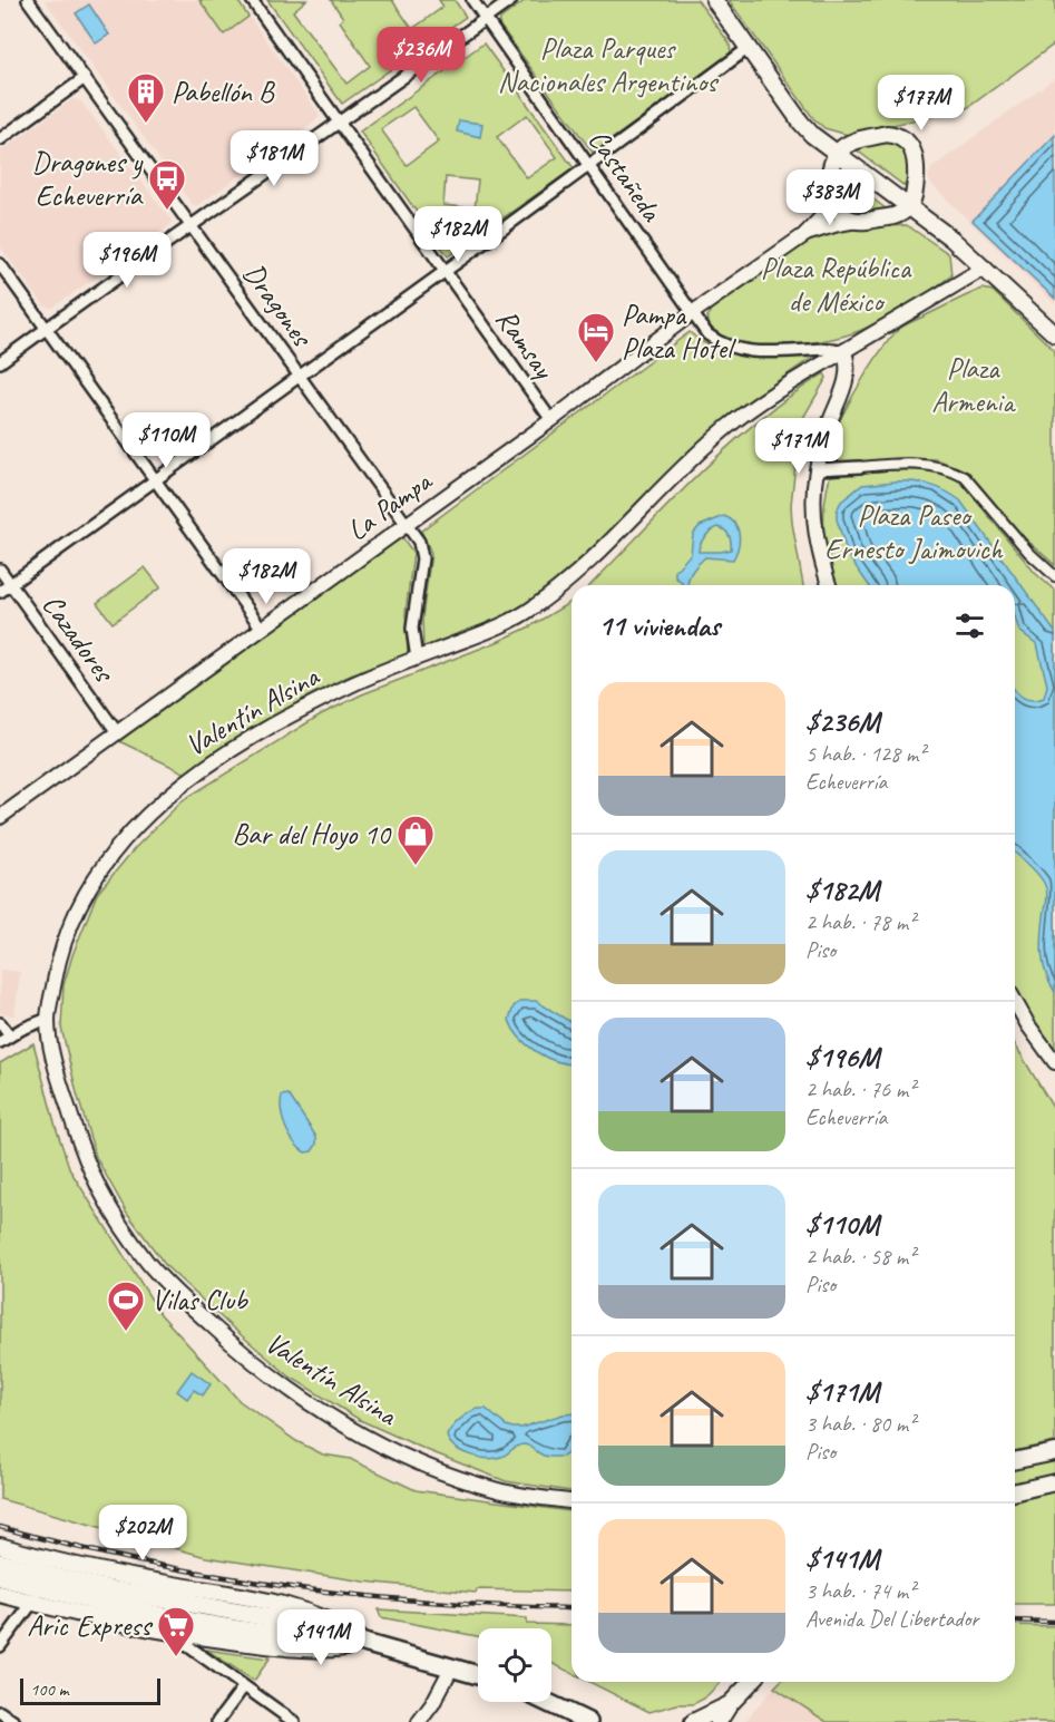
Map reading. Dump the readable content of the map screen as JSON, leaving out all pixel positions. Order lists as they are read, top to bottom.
{
  "streets": {
    "street": [
      "Castañeda",
      "Dragones",
      "Ramsay",
      "La Pampa",
      "Cazadores",
      "Valentín Alsina"
    ]
  },
  "crossings": [
    ["Castañeda", "La Pampa"],
    ["Castañeda", "Valentín Alsina"],
    ["Dragones", "La Pampa"],
    ["Dragones", "Valentín Alsina"],
    ["Ramsay", "La Pampa"],
    ["La Pampa", "Cazadores"]
  ],
  "parks": [
    "Plaza Parques Nacionales Argentinos",
    "Plaza República de México",
    "Plaza Armenia",
    "Plaza Paseo Ernesto Jaimovich"
  ],
  "places": {
    "building": ["Pabellón B"],
    "bus stop": ["Dragones y Echeverría"],
    "hotel": ["Pampa Plaza Hotel"],
    "shop": ["Bar del Hoyo 10"],
    "sports": ["Vilas Club"],
    "supermarket": ["Aric Express"]
  },
  "scale_bar": "100 m",
  "page": {
    "price": [
      "$236M",
      "$177M",
      "$181M",
      "$383M",
      "$182M",
      "$196M",
      "$110M",
      "$171M",
      "$182M",
      "$202M",
      "$141M"
    ],
    "heading": "11 viviendas",
    "list": [
      {
        "name": "$236M",
        "note": "5 hab. · 128 m² · Echeverría"
      },
      {
        "name": "$182M",
        "note": "2 hab. · 78 m² · Piso"
      },
      {
        "name": "$196M",
        "note": "2 hab. · 76 m² · Echeverría"
      },
      {
        "name": "$110M",
        "note": "2 hab. · 58 m² · Piso"
      },
      {
        "name": "$171M",
        "note": "3 hab. · 80 m² · Piso"
      },
      {
        "name": "$141M",
        "note": "3 hab. · 74 m² · Avenida Del Libertador"
      }
    ],
    "scale": "100 m"
  }
}
